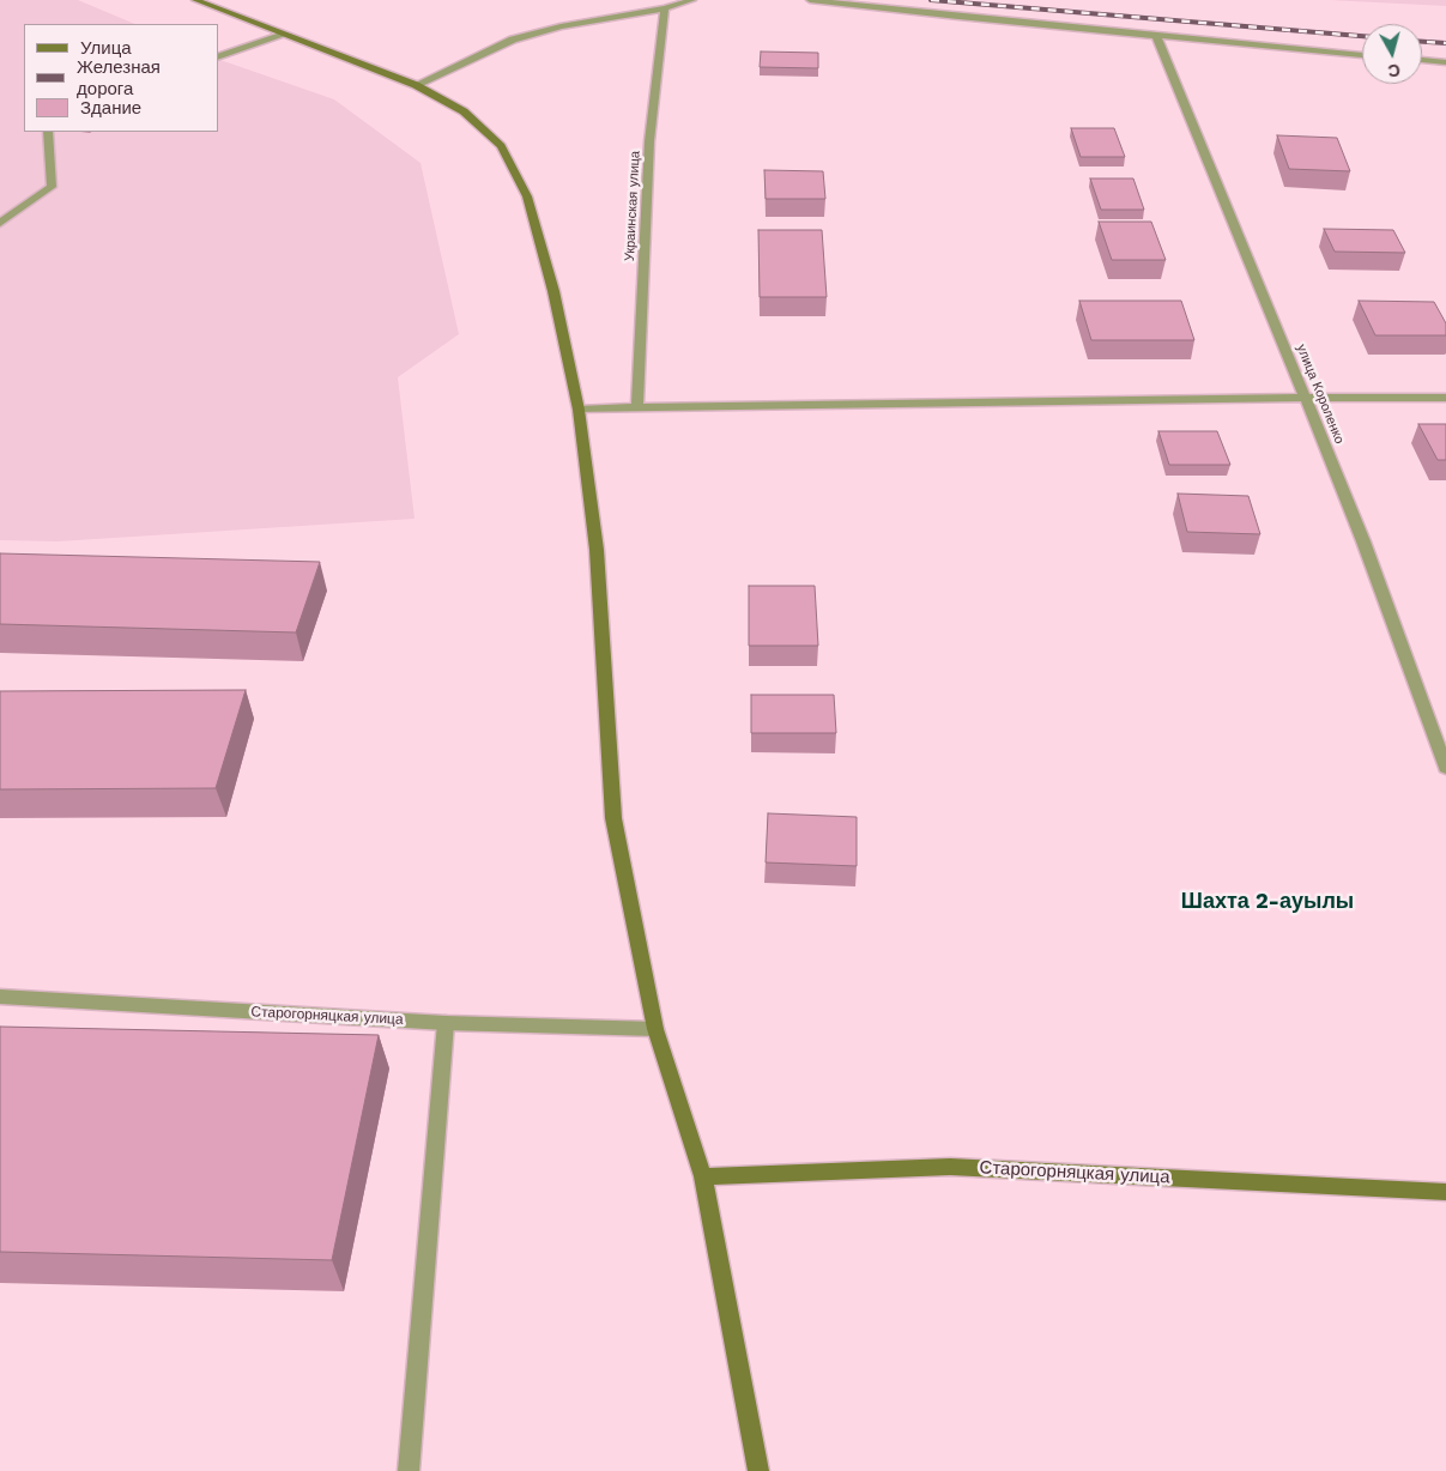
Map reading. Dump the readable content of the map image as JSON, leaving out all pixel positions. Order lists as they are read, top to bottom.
{
  "streets": {
    "street": ["Украинская улица", "улица Короленко", "Старогорняцкая улица"]
  },
  "districts": ["Шахта 2-ауылы"],
  "legend": ["Улица", "Железная дорога", "Здание"],
  "north": "bottom"
}
